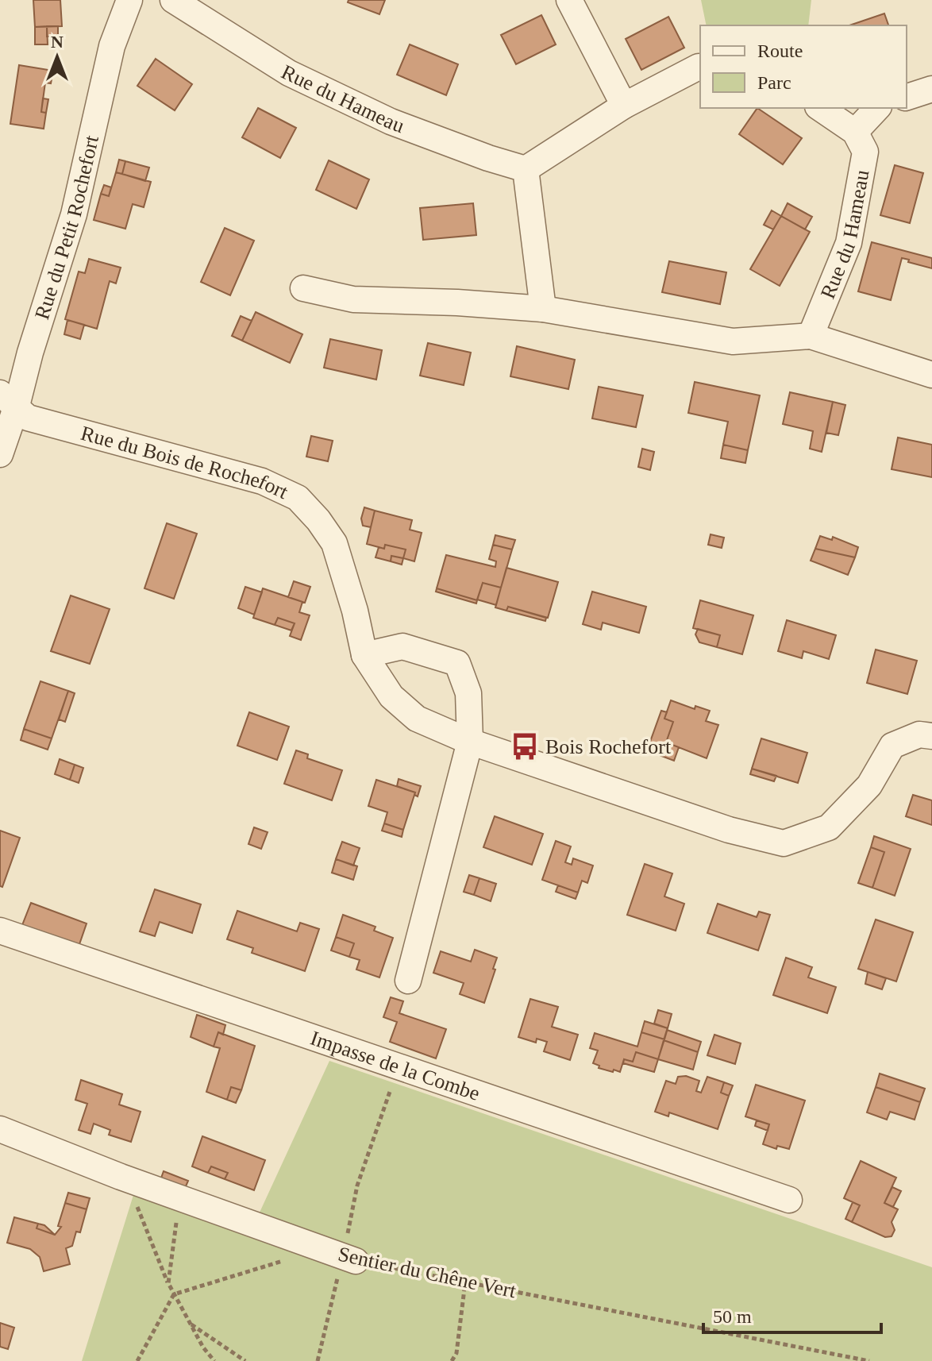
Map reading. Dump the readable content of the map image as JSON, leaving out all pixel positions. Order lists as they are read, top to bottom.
{
  "streets": {
    "street": [
      "Rue du Hameau",
      "Rue du Petit Rochefort",
      "Rue du Bois de Rochefort",
      "Impasse de la Combe",
      "Sentier du Chêne Vert"
    ]
  },
  "crossings": [
    ["Rue du Petit Rochefort", "Rue du Bois de Rochefort"]
  ],
  "places": {
    "bus stop": ["Bois Rochefort"]
  },
  "legend": ["Route", "Parc"],
  "scale_bar": "50 m",
  "north": "top"
}
